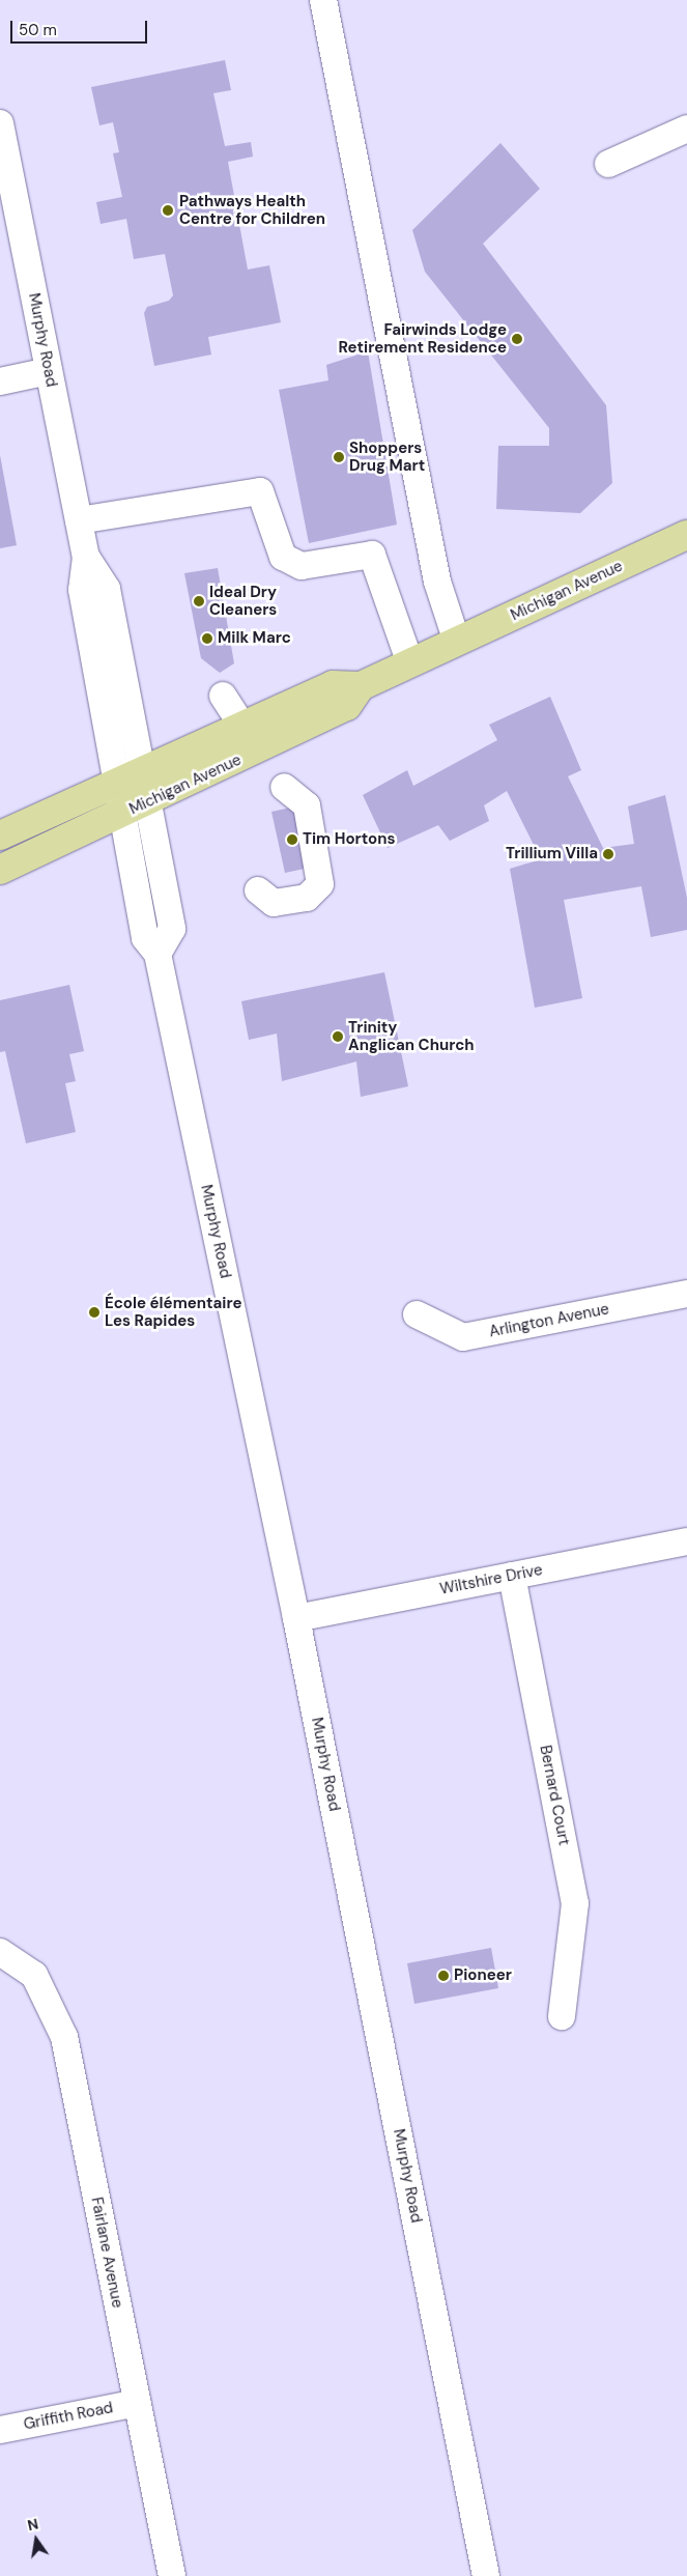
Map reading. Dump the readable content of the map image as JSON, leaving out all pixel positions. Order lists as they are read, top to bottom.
{
  "streets": {
    "main road": ["Michigan Avenue"],
    "street": [
      "Murphy Road",
      "Arlington Avenue",
      "Wiltshire Drive",
      "Bernard Court",
      "Fairlane Avenue",
      "Griffith Road"
    ]
  },
  "crossings": [
    ["Murphy Road", "Michigan Avenue"],
    ["Murphy Road", "Wiltshire Drive"],
    ["Wiltshire Drive", "Bernard Court"],
    ["Fairlane Avenue", "Griffith Road"]
  ],
  "places": [
    "Pathways Health Centre for Children",
    "Fairwinds Lodge Retirement Residence",
    "Shoppers Drug Mart",
    "Ideal Dry Cleaners",
    "Milk Marc",
    "Tim Hortons",
    "Trillium Villa",
    "Trinity Anglican Church",
    "École élémentaire Les Rapides",
    "Pioneer"
  ],
  "scale_bar": "50 m",
  "north": "top"
}
